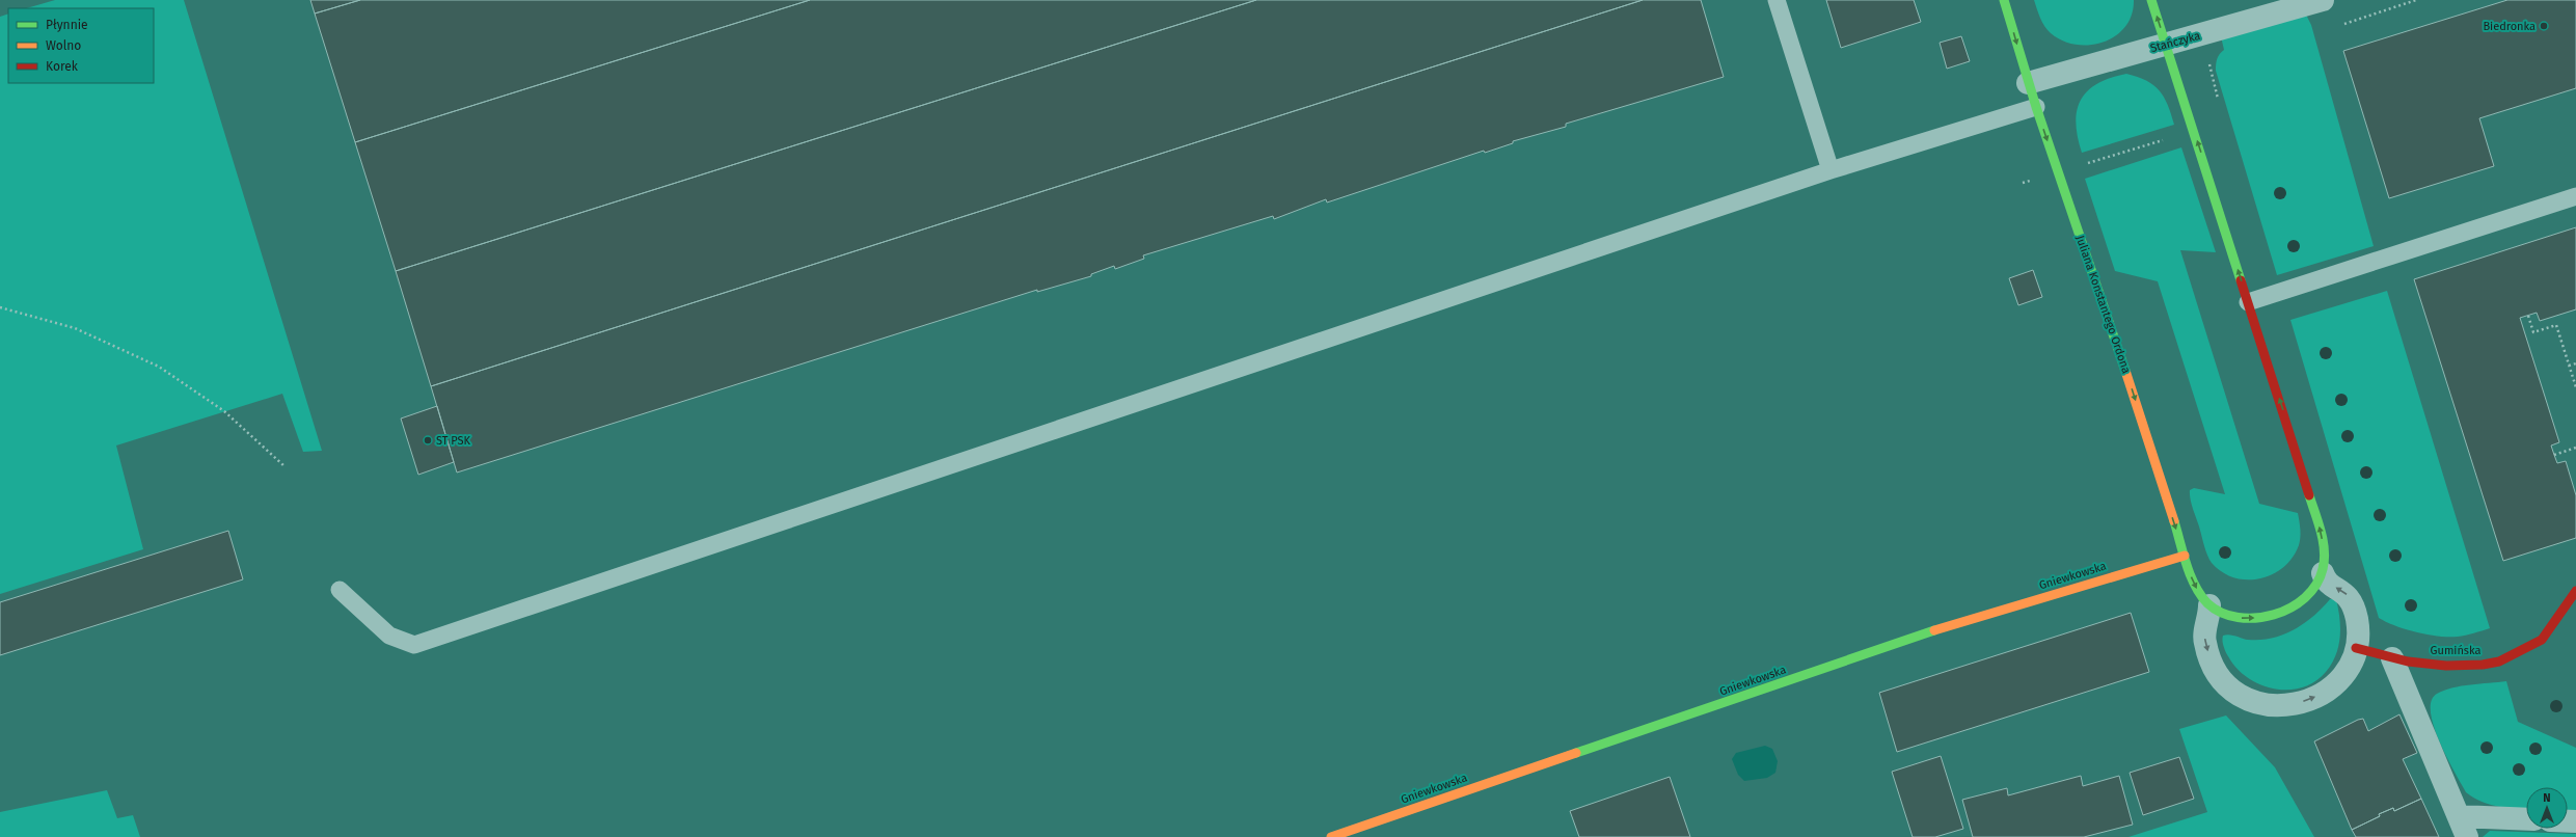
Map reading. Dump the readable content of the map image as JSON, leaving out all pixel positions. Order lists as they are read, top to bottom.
{
  "streets": {
    "street": [
      "Stańczyka",
      "Juliana Konstantego Ordona",
      "Gniewkowska",
      "Gumińska"
    ]
  },
  "crossings": [
    ["Stańczyka", "Juliana Konstantego Ordona"],
    ["Juliana Konstantego Ordona", "Gniewkowska"]
  ],
  "places": ["Biedronka", "ST PSK"],
  "legend": ["Płynnie", "Wolno", "Korek"],
  "north": "top"
}
